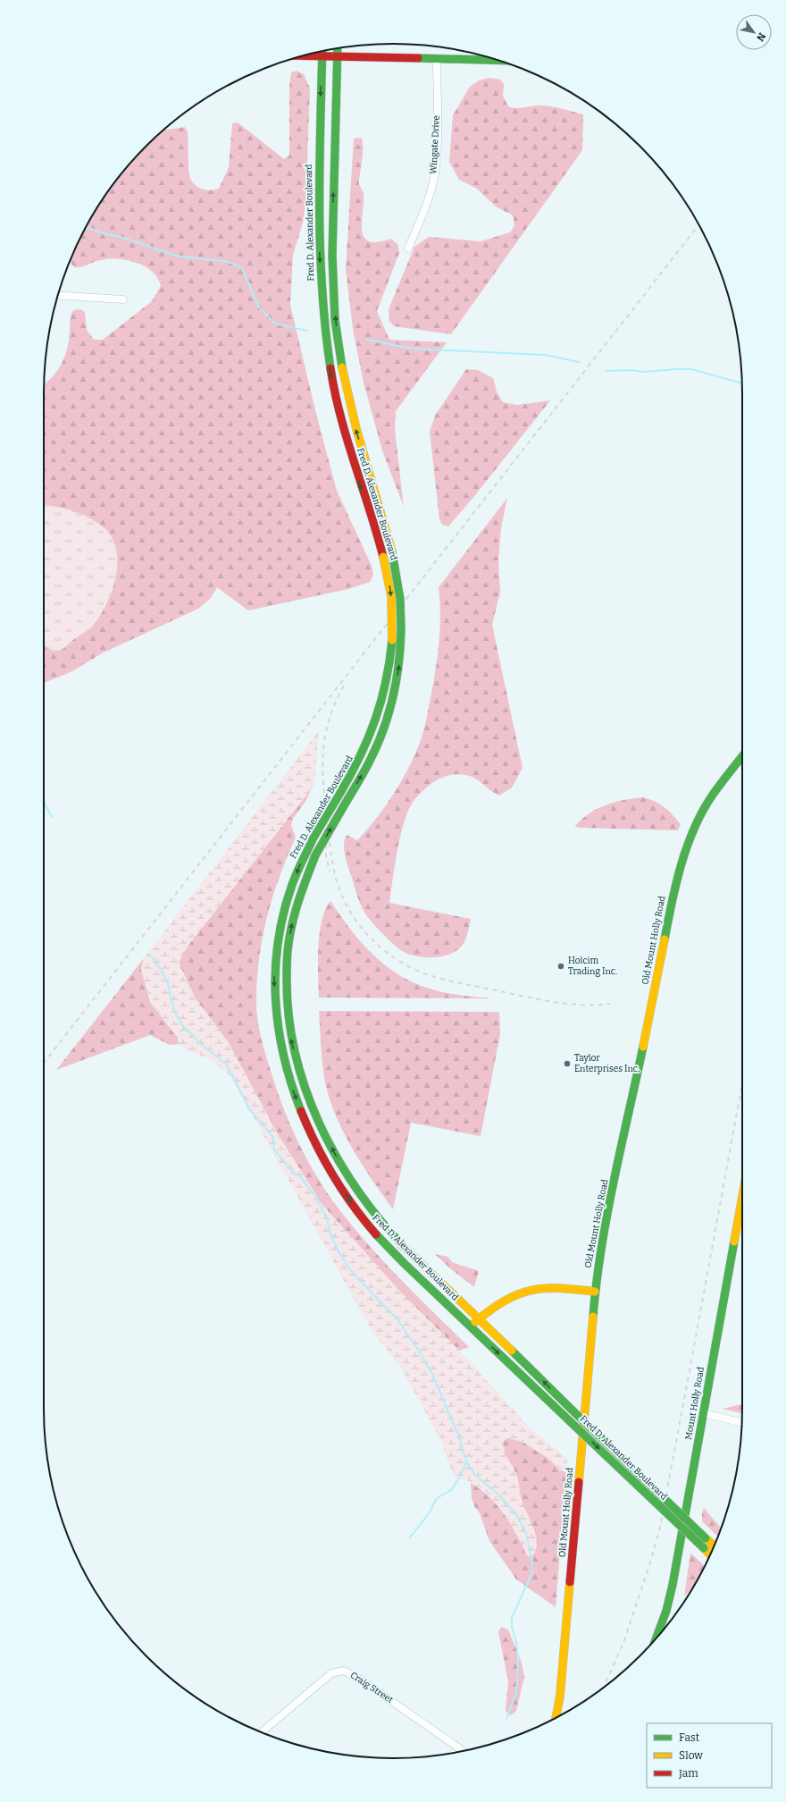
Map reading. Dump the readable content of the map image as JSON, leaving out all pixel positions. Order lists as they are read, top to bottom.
{
  "streets": {
    "main road": ["Fred D. Alexander Boulevard", "Old Mount Holly Road", "Mount Holly Road"],
    "street": ["Wingate Drive", "Craig Street"]
  },
  "places": ["Holcim Trading Inc.", "Taylor Enterprises Inc."],
  "legend": ["Fast", "Slow", "Jam"],
  "north": "bottom right"
}
